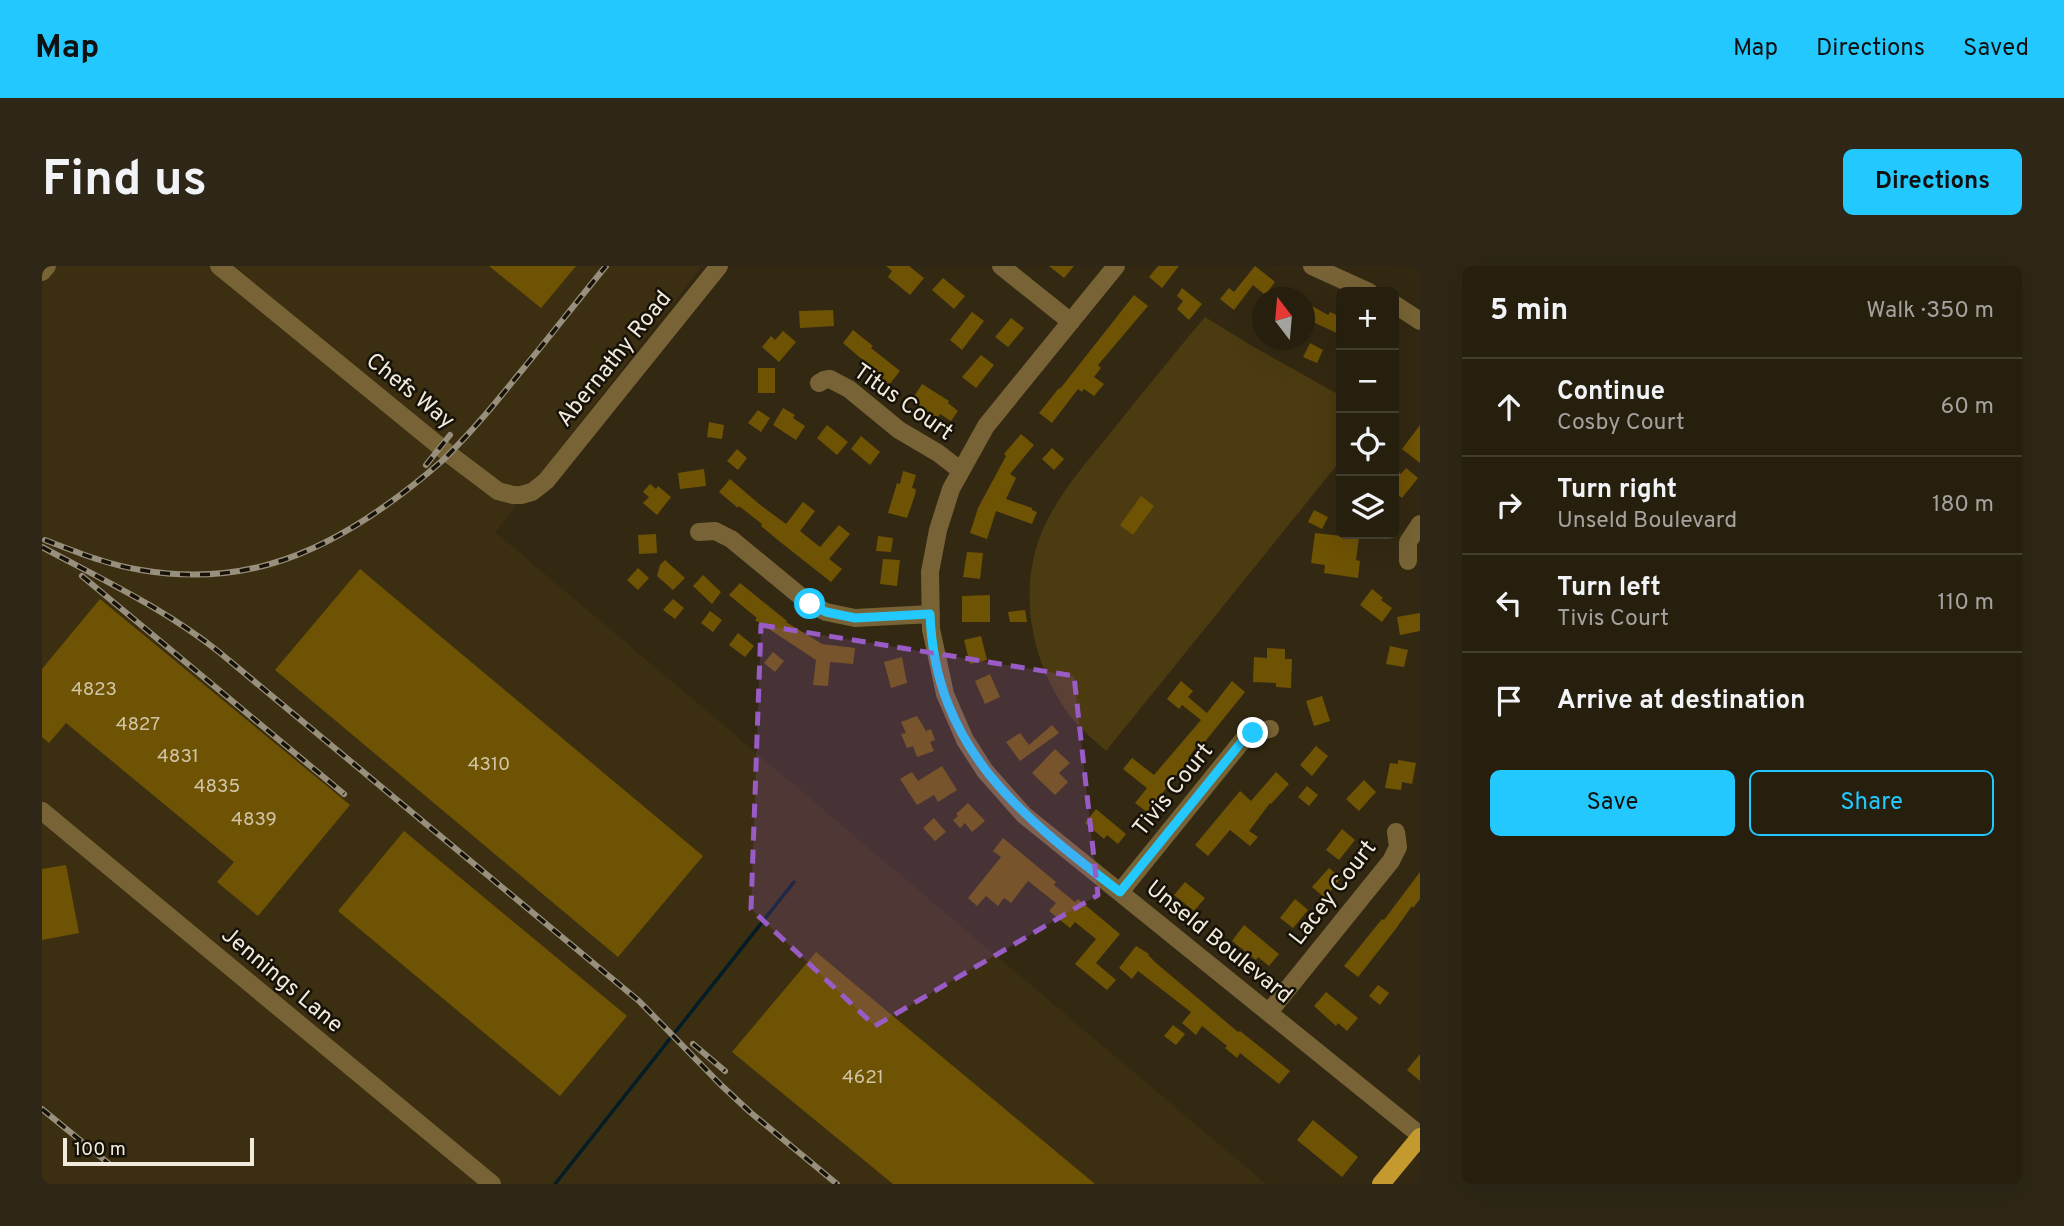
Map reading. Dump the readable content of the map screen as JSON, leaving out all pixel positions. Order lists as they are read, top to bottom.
{
  "streets": {
    "street": [
      "Abernathy Road",
      "Chefs Way",
      "Titus Court",
      "Tivis Court",
      "Lacey Court",
      "Unseld Boulevard",
      "Jennings Lane"
    ]
  },
  "crossings": [
    ["Abernathy Road", "Chefs Way"],
    ["Titus Court", "Unseld Boulevard"],
    ["Tivis Court", "Unseld Boulevard"],
    ["Lacey Court", "Unseld Boulevard"]
  ],
  "house_numbers": [
    "4823",
    "4827",
    "4831",
    "4310",
    "4835",
    "4839",
    "4621"
  ],
  "scale_bar": "100 m",
  "north": "top",
  "page": {
    "header": "Map",
    "nav": ["Map", "Directions", "Saved"],
    "buttons": [
      "Directions",
      ["Save", "Share"]
    ],
    "title": "Find us",
    "heading": ["5 min", "Walk · 350 m"],
    "map_buttons": ["+", "−"],
    "list": [
      ["Continue", "Cosby Court", "60 m"],
      ["Turn right", "Unseld Boulevard", "180 m"],
      ["Turn left", "Tivis Court", "110 m"],
      "Arrive at destination"
    ],
    "scale": "100 m"
  }
}
